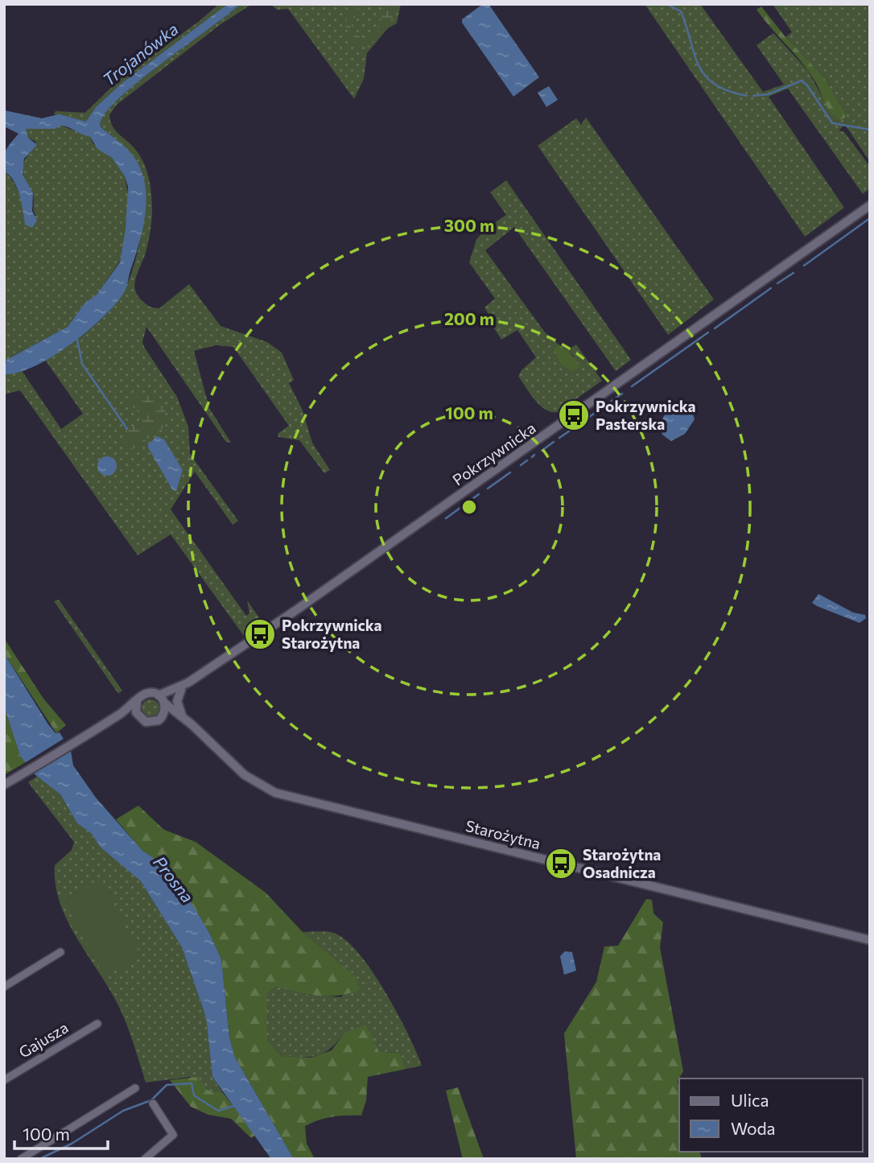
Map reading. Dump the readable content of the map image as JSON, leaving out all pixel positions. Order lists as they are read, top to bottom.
{
  "streets": {
    "street": ["Pokrzywnicka", "Starożytna", "Gajusza"]
  },
  "crossings": [
    ["Pokrzywnicka", "Starożytna"]
  ],
  "water": ["Trojanówka", "Prosna"],
  "places": {
    "bus stop": ["Pokrzywnicka Pasterska", "Pokrzywnicka Starożytna", "Starożytna Osadnicza"]
  },
  "legend": ["Ulica", "Woda"],
  "scale_bar": "100 m",
  "rings": ["300 m", "200 m", "100 m"]
}
